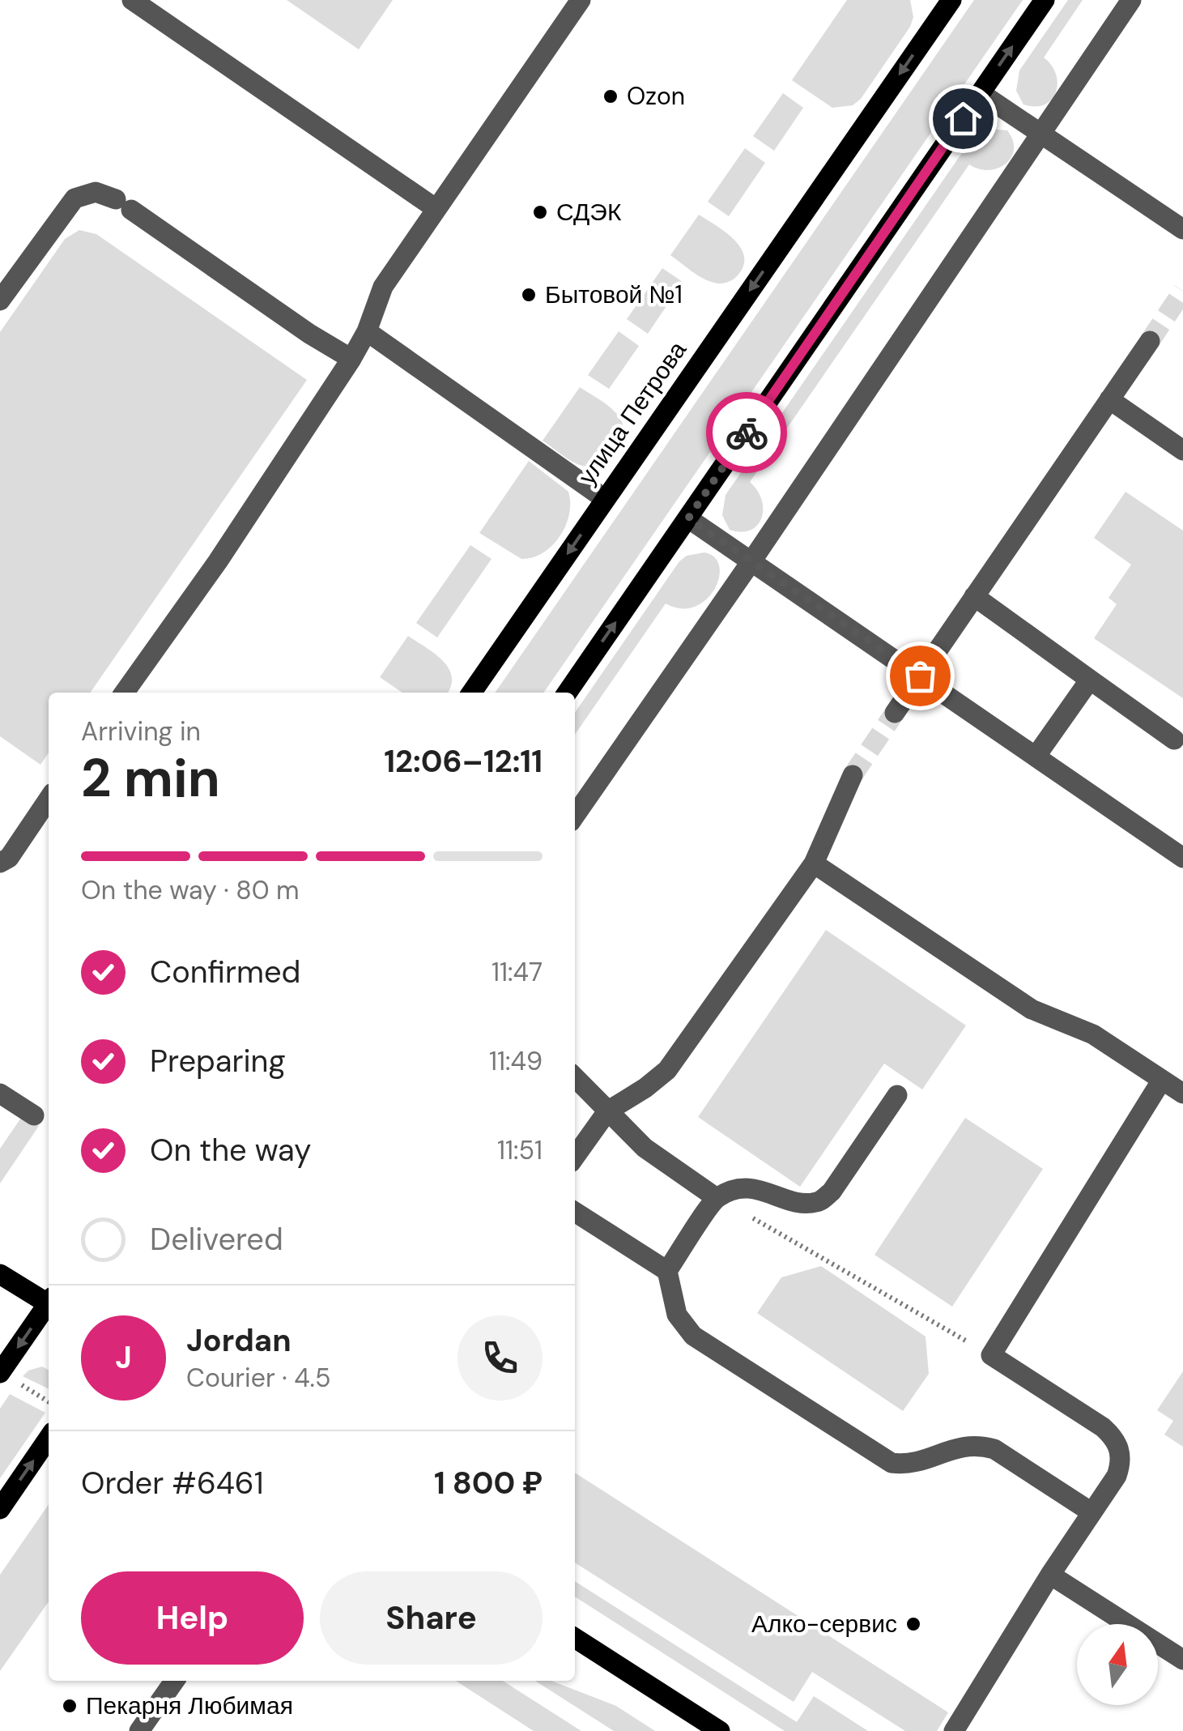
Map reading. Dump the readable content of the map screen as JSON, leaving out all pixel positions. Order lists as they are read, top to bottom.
{
  "streets": {
    "main road": ["улица Петрова"]
  },
  "places": [
    "Ozon",
    "СДЭК",
    "Бытовой №1",
    "Алко-сервис",
    "Пекарня Любимая"
  ],
  "north": "top",
  "page": {
    "heading": ["2 min", "Arriving in", "12:06–12:11"],
    "panel": [
      "Jordan",
      "Courier · 4.5",
      "Order #6461",
      "1 800 ₽"
    ],
    "bar": "On the way · 80 m",
    "list": [
      ["Confirmed", "11:47"],
      ["Preparing", "11:49"],
      ["On the way", "11:51"],
      "Delivered"
    ],
    "round": "J",
    "buttons": ["Help", "Share"]
  }
}
